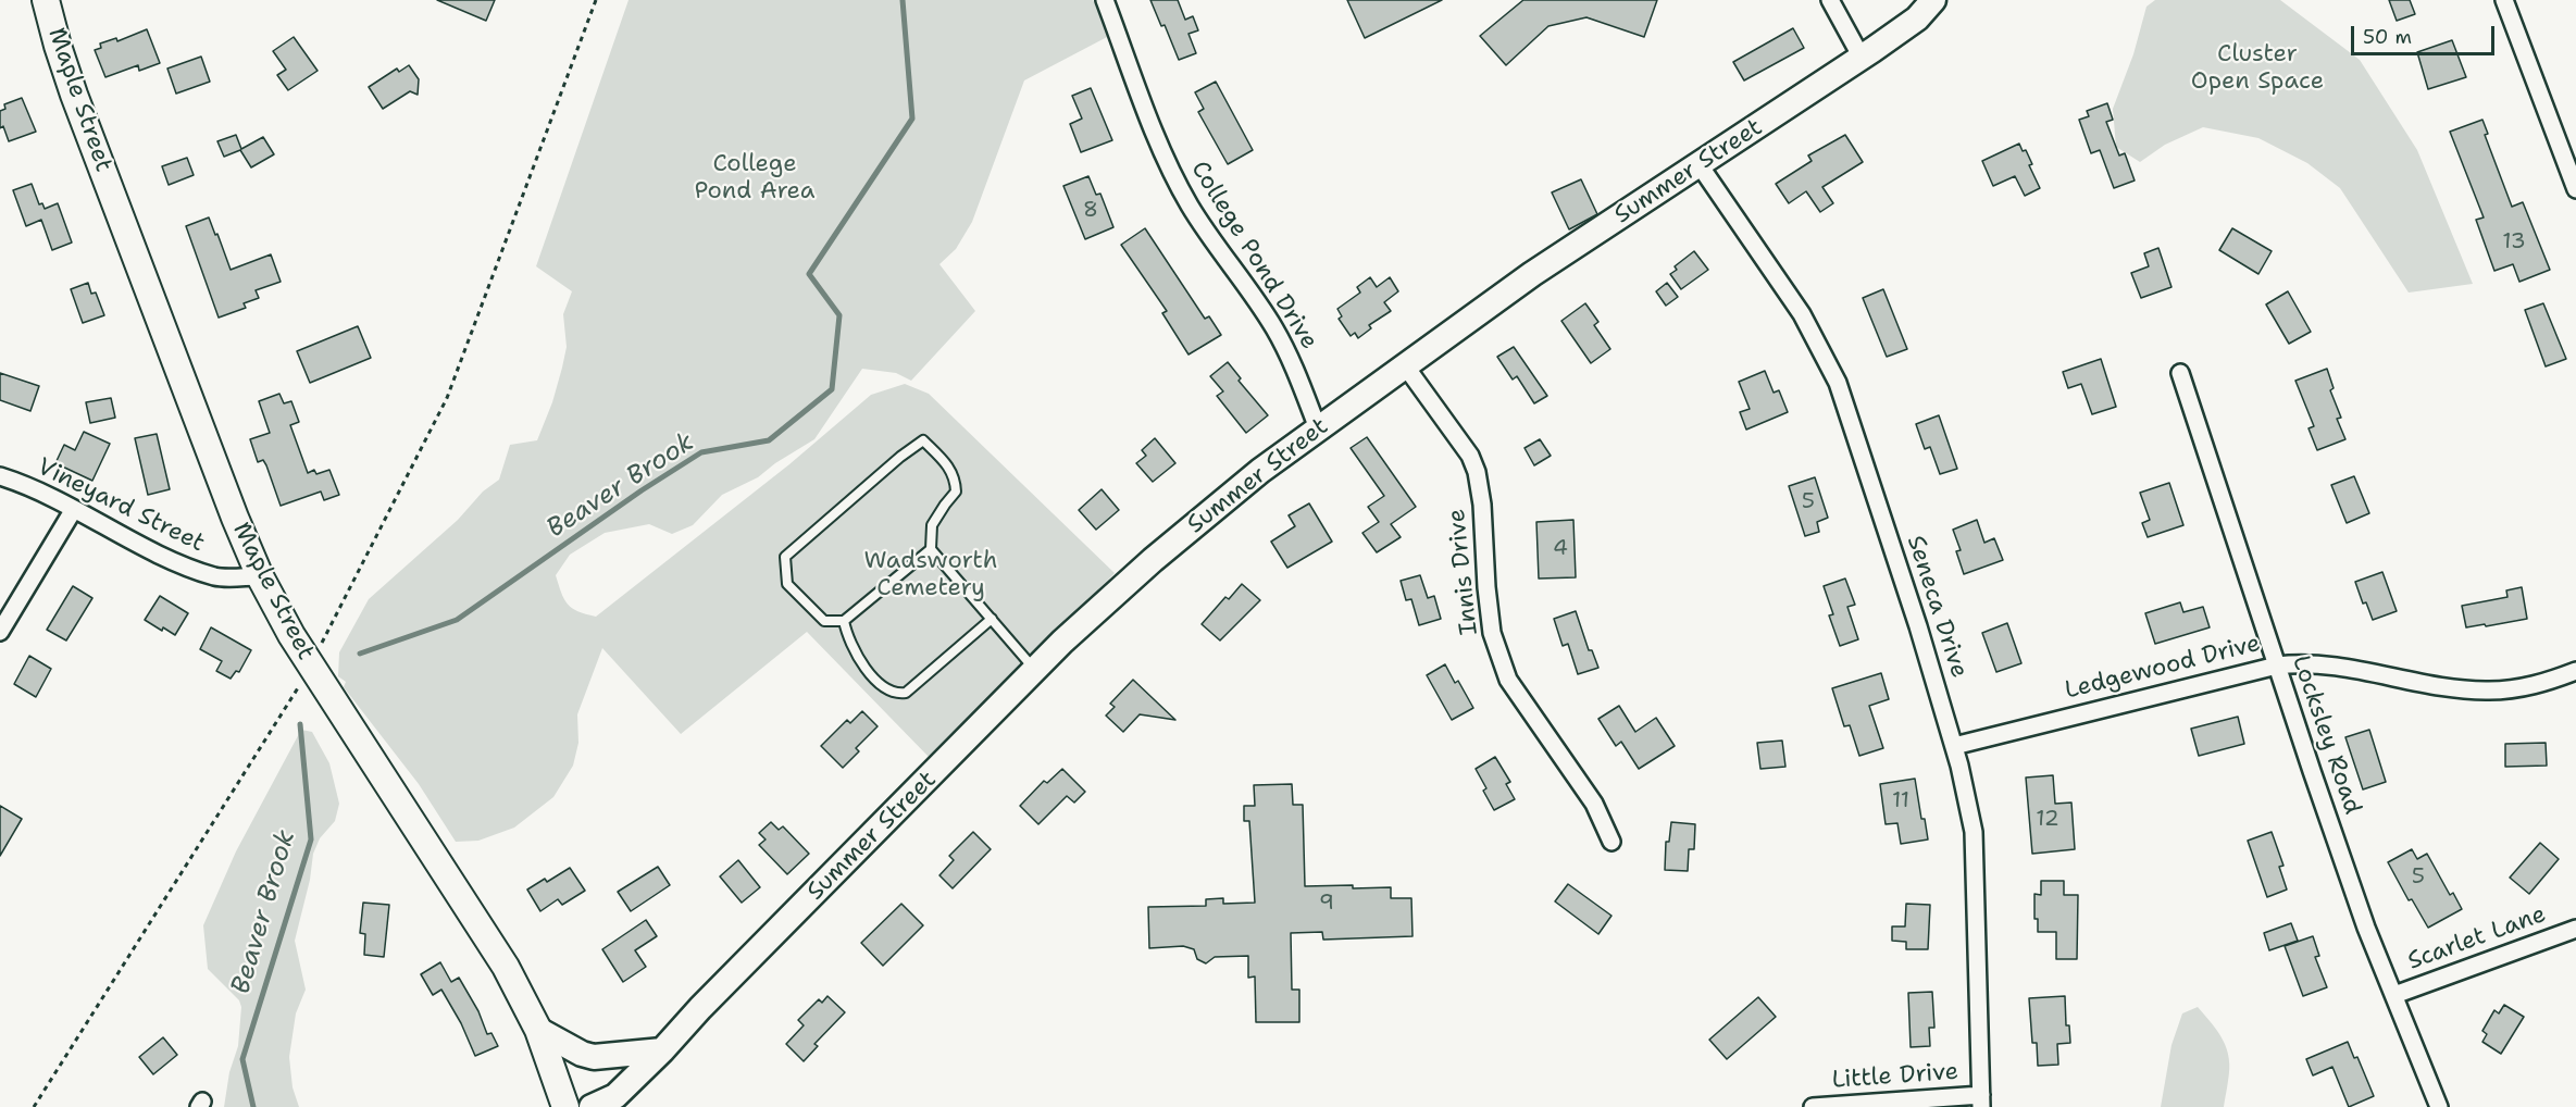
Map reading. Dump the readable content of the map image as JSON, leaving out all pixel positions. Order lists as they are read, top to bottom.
{
  "streets": {
    "main road": ["Maple Street"],
    "street": [
      "Summer Street",
      "College Pond Drive",
      "Vineyard Street",
      "Innis Drive",
      "Seneca Drive",
      "Ledgewood Drive",
      "Locksley Road",
      "Scarlet Lane",
      "Little Drive"
    ]
  },
  "crossings": [
    ["Maple Street", "Vineyard Street"],
    ["Summer Street", "College Pond Drive"],
    ["Summer Street", "Innis Drive"],
    ["Summer Street", "Seneca Drive"],
    ["Seneca Drive", "Ledgewood Drive"],
    ["Seneca Drive", "Little Drive"],
    ["Ledgewood Drive", "Locksley Road"],
    ["Locksley Road", "Scarlet Lane"]
  ],
  "water": ["Beaver Brook"],
  "parks": ["Cluster Open Space", "College Pond Area", "Wadsworth Cemetery"],
  "house_numbers": [
    "8",
    "13",
    "5",
    "4",
    "11",
    "12",
    "5",
    "9"
  ],
  "scale_bar": "50 m"
}
